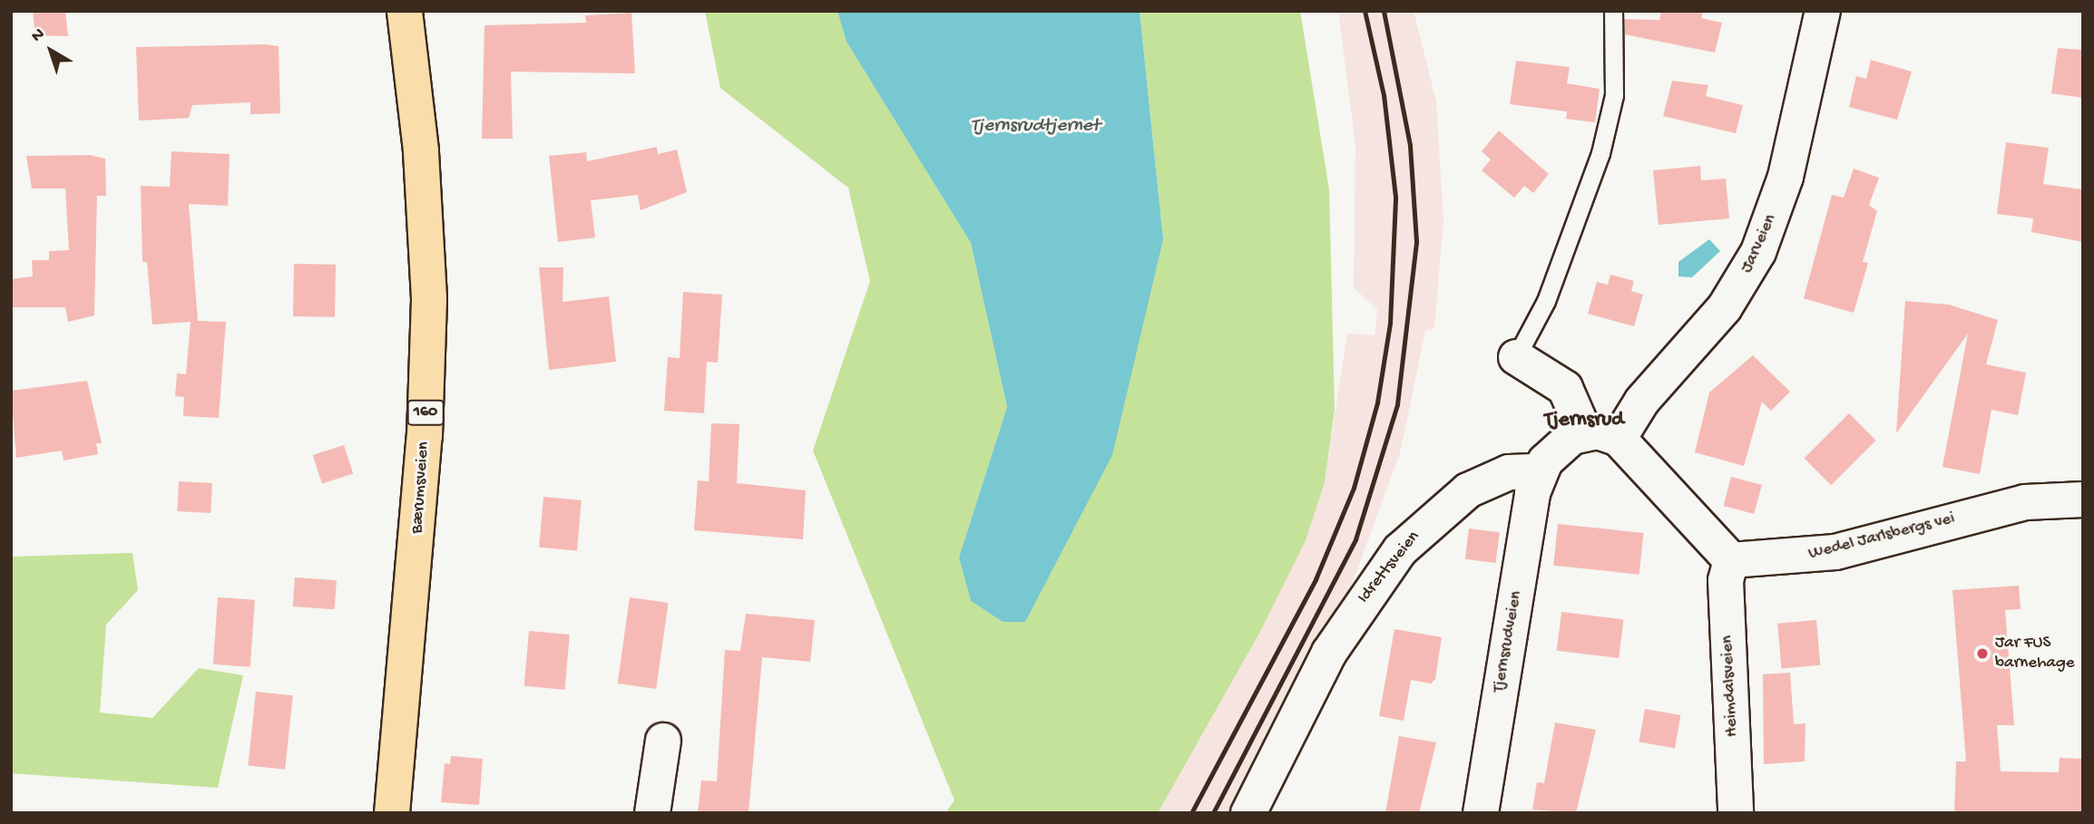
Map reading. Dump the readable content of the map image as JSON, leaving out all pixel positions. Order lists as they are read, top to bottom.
{
  "streets": {
    "main road": ["160", "Bærumsveien"],
    "street": [
      "Jarveien",
      "Wedel Jarlsbergs vei",
      "Idrettsveien",
      "Tjernsrudveien",
      "Heimdalsveien"
    ]
  },
  "crossings": [
    ["Wedel Jarlsbergs vei", "Heimdalsveien"],
    ["Idrettsveien", "Tjernsrudveien"]
  ],
  "districts": ["Tjernsrud"],
  "water": ["Tjernsrudtjernet"],
  "places": ["Jar FUS barnehage"],
  "north": "top left"
}
